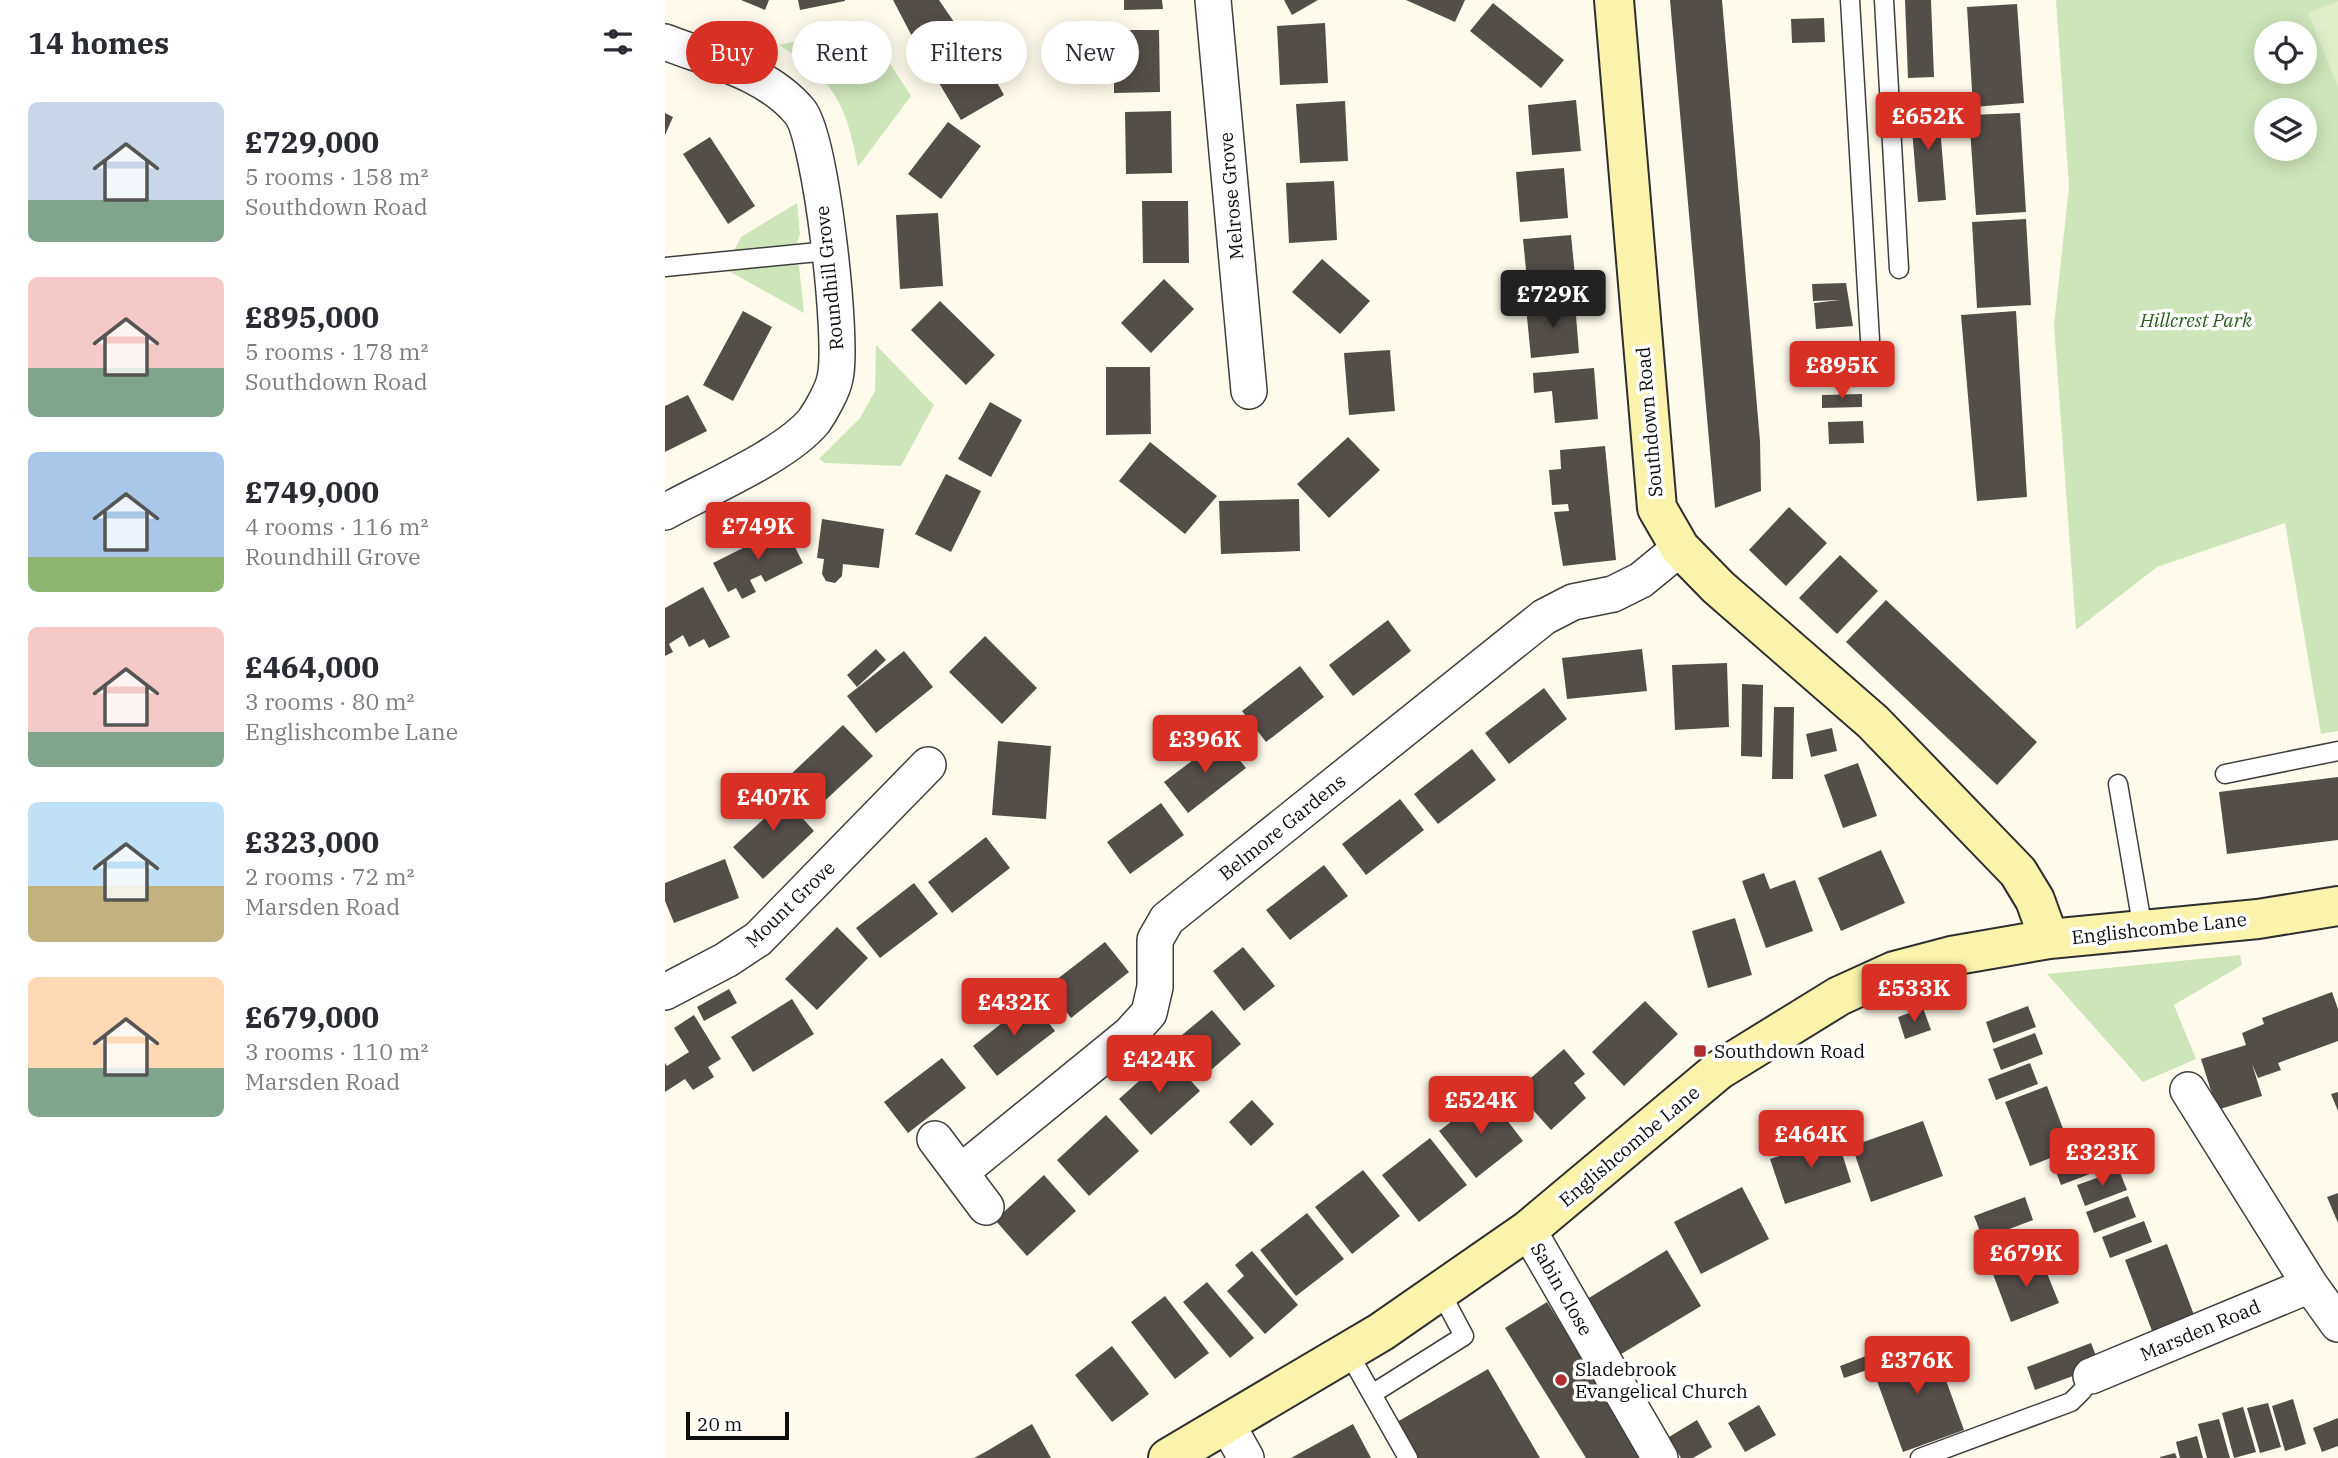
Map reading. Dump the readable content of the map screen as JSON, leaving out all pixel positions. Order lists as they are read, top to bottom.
{
  "streets": {
    "street": [
      "Melrose Grove",
      "Roundhill Grove",
      "Southdown Road",
      "Belmore Gardens",
      "Mount Grove",
      "Englishcombe Lane",
      "Sabin Close",
      "Marsden Road"
    ]
  },
  "crossings": [
    ["Southdown Road", "Belmore Gardens"],
    ["Southdown Road", "Englishcombe Lane"],
    ["Englishcombe Lane", "Sabin Close"]
  ],
  "parks": ["Hillcrest Park"],
  "places": {
    "transit": ["Southdown Road"],
    "other": ["Sladebrook Evangelical Church"]
  },
  "scale_bar": "20 m",
  "page": {
    "heading": "14 homes",
    "chip": [
      "Buy",
      "Rent",
      "Filters",
      "New"
    ],
    "list": [
      {
        "name": "£729,000",
        "note": "5 rooms · 158 m² · Southdown Road"
      },
      {
        "name": "£895,000",
        "note": "5 rooms · 178 m² · Southdown Road"
      },
      {
        "name": "£749,000",
        "note": "4 rooms · 116 m² · Roundhill Grove"
      },
      {
        "name": "£464,000",
        "note": "3 rooms · 80 m² · Englishcombe Lane"
      },
      {
        "name": "£323,000",
        "note": "2 rooms · 72 m² · Marsden Road"
      },
      {
        "name": "£679,000",
        "note": "3 rooms · 110 m² · Marsden Road"
      }
    ],
    "price": [
      "£652K",
      "£729K",
      "£895K",
      "£749K",
      "£396K",
      "£407K",
      "£533K",
      "£432K",
      "£424K",
      "£524K",
      "£464K",
      "£323K",
      "£679K",
      "£376K"
    ],
    "scale": "20 m"
  }
}
